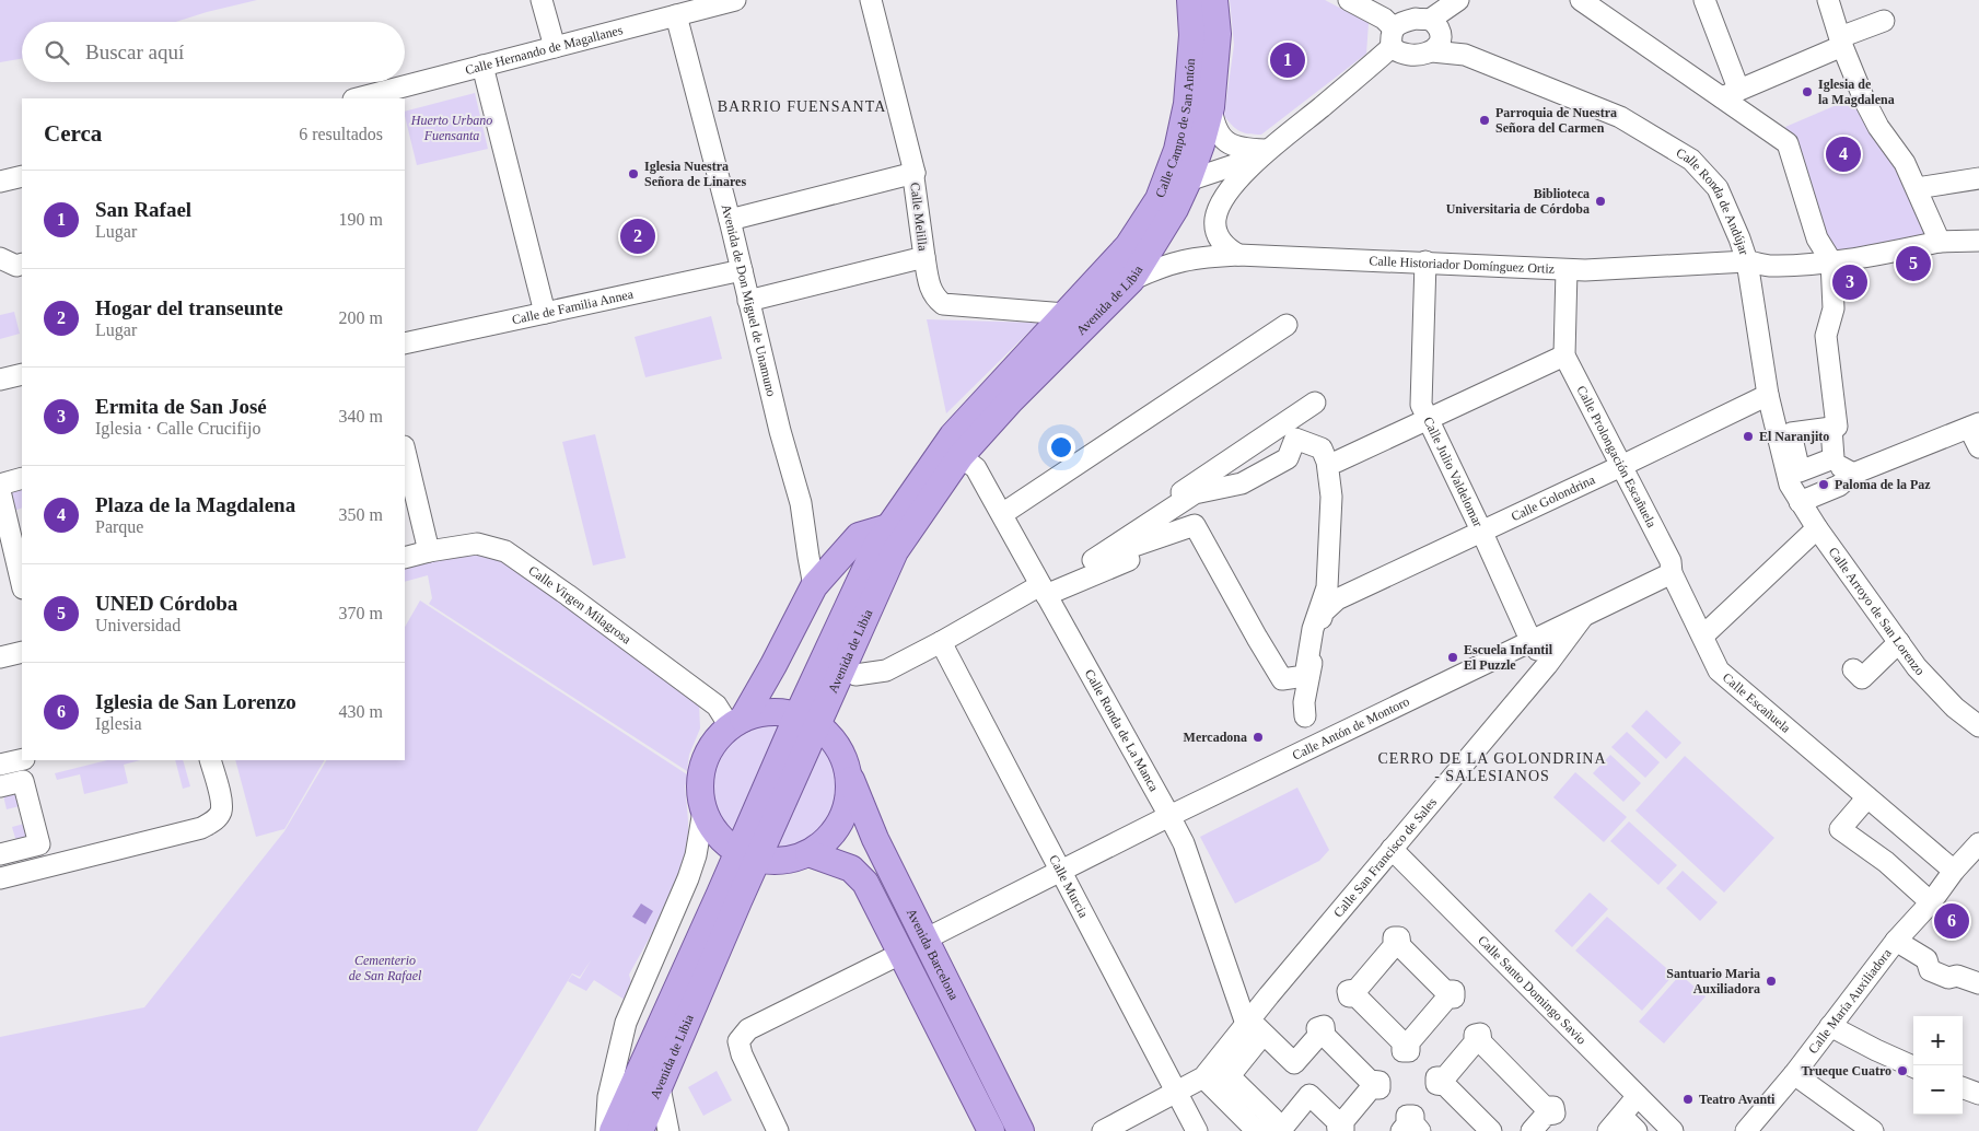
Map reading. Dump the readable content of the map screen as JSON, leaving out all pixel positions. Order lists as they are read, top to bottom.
{
  "streets": {
    "main road": ["Calle Campo de San Antón", "Avenida de Libia", "Avenida Barcelona"],
    "street": [
      "Calle Hernando de Magallanes",
      "Calle Ronda de Andújar",
      "Calle Melilla",
      "Calle Historiador Domínguez Ortiz",
      "Avenida de Don Miguel de Unamuno",
      "Calle de Familia Annea",
      "Calle Prolongación Escañuela",
      "Calle Julio Valdelomar",
      "Calle Golondrina",
      "Calle Virgen Milagrosa",
      "Calle Arroyo de San Lorenzo",
      "Calle Escañuela",
      "Calle Antón de Montoro",
      "Calle Ronda de La Manca",
      "Calle San Francisco de Sales",
      "Calle Murcia",
      "Calle Santo Domingo Savio",
      "Calle María Auxiliadora"
    ]
  },
  "crossings": [
    ["Calle Hernando de Magallanes", "Avenida de Don Miguel de Unamuno"],
    ["Calle Campo de San Antón", "Avenida de Libia"],
    ["Calle Ronda de Andújar", "Calle Historiador Domínguez Ortiz"],
    ["Calle Ronda de Andújar", "Calle Golondrina"],
    ["Calle Ronda de Andújar", "Calle Arroyo de San Lorenzo"],
    ["Calle Melilla", "Avenida de Don Miguel de Unamuno"],
    ["Calle Historiador Domínguez Ortiz", "Avenida de Libia"],
    ["Calle Historiador Domínguez Ortiz", "Calle Prolongación Escañuela"],
    ["Calle Historiador Domínguez Ortiz", "Calle Julio Valdelomar"],
    ["Avenida de Libia", "Calle Ronda de La Manca"],
    ["Avenida de Libia", "Avenida Barcelona"],
    ["Avenida de Don Miguel de Unamuno", "Calle de Familia Annea"],
    ["Calle Prolongación Escañuela", "Calle Golondrina"],
    ["Calle Prolongación Escañuela", "Calle Escañuela"],
    ["Calle Prolongación Escañuela", "Calle Antón de Montoro"],
    ["Calle Julio Valdelomar", "Calle Golondrina"],
    ["Calle Julio Valdelomar", "Calle Antón de Montoro"],
    ["Calle Julio Valdelomar", "Calle San Francisco de Sales"],
    ["Calle Escañuela", "Calle María Auxiliadora"],
    ["Calle Antón de Montoro", "Calle Ronda de La Manca"],
    ["Calle Antón de Montoro", "Calle San Francisco de Sales"],
    ["Calle Antón de Montoro", "Calle Murcia"],
    ["Calle Antón de Montoro", "Avenida Barcelona"],
    ["Calle Ronda de La Manca", "Calle San Francisco de Sales"],
    ["Calle San Francisco de Sales", "Calle Murcia"],
    ["Calle San Francisco de Sales", "Calle Santo Domingo Savio"]
  ],
  "districts": ["BARRIO FUENSANTA", "CERRO DE LA GOLONDRINA - SALESIANOS"],
  "parks": ["Huerto Urbano Fuensanta", "Cementerio de San Rafael"],
  "places": [
    "Iglesia de la Magdalena",
    "Parroquia de Nuestra Señora del Carmen",
    "Iglesia Nuestra Señora de Linares",
    "Biblioteca Universitaria de Córdoba",
    "El Naranjito",
    "Paloma de la Paz",
    "Escuela Infantil El Puzzle",
    "Mercadona",
    "Santuario Maria Auxiliadora",
    "Trueque Cuatro",
    "Teatro Avanti"
  ],
  "page": {
    "search": "Buscar aquí",
    "pins": [
      "1",
      "4",
      "2",
      "5",
      "3",
      "6"
    ],
    "heading": ["Cerca", "6 resultados"],
    "list": [
      {
        "mark": "1",
        "name": "San Rafael",
        "note": "Lugar",
        "value": "190 m"
      },
      {
        "mark": "2",
        "name": "Hogar del transeunte",
        "note": "Lugar",
        "value": "200 m"
      },
      {
        "mark": "3",
        "name": "Ermita de San José",
        "note": "Iglesia · Calle Crucifijo",
        "value": "340 m"
      },
      {
        "mark": "4",
        "name": "Plaza de la Magdalena",
        "note": "Parque",
        "value": "350 m"
      },
      {
        "mark": "5",
        "name": "UNED Córdoba",
        "note": "Universidad",
        "value": "370 m"
      },
      {
        "mark": "6",
        "name": "Iglesia de San Lorenzo",
        "note": "Iglesia",
        "value": "430 m"
      }
    ],
    "map_buttons": ["+", "−"]
  }
}
